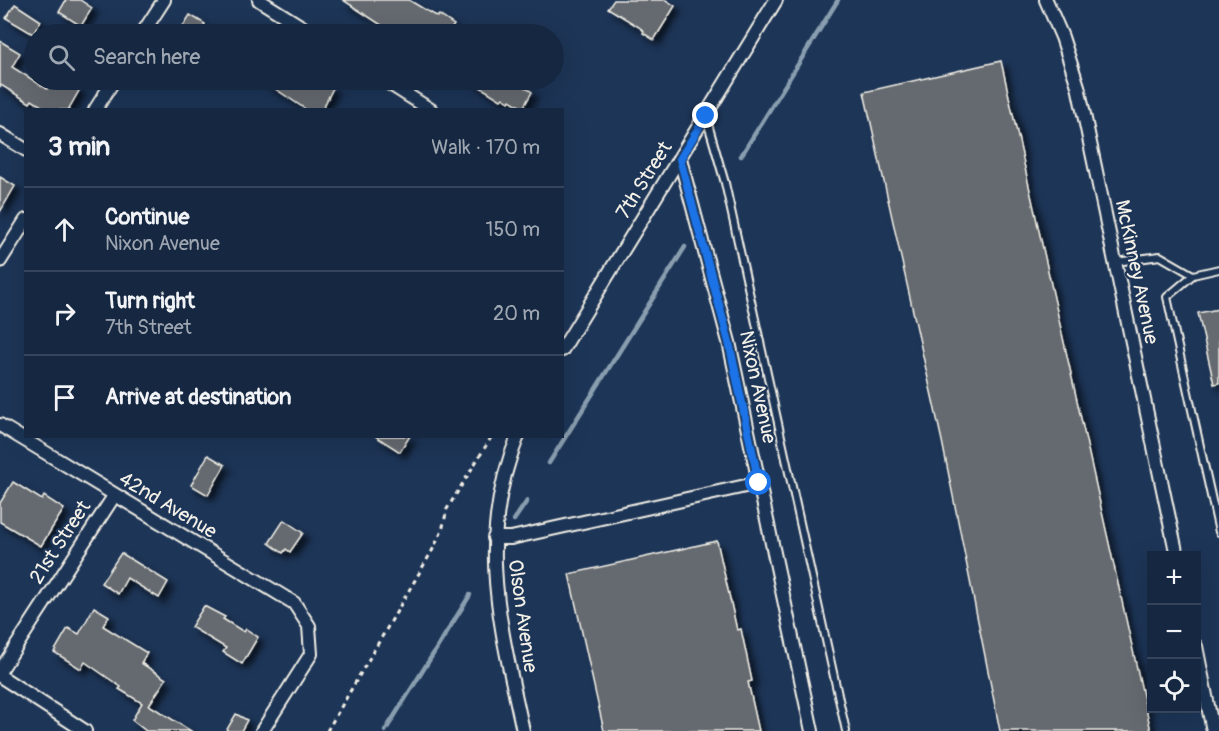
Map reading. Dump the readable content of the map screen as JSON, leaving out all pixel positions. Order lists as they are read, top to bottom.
{
  "streets": {
    "street": [
      "7th Street",
      "McKinney Avenue",
      "Nixon Avenue",
      "42nd Avenue",
      "21st Street",
      "Olson Avenue"
    ]
  },
  "crossings": [
    ["7th Street", "Nixon Avenue"],
    ["42nd Avenue", "21st Street"]
  ],
  "page": {
    "search": "Search here",
    "heading": ["3 min", "Walk · 170 m"],
    "list": [
      ["Continue", "Nixon Avenue", "150 m"],
      ["Turn right", "7th Street", "20 m"],
      "Arrive at destination"
    ],
    "map_buttons": ["+", "−"]
  }
}
